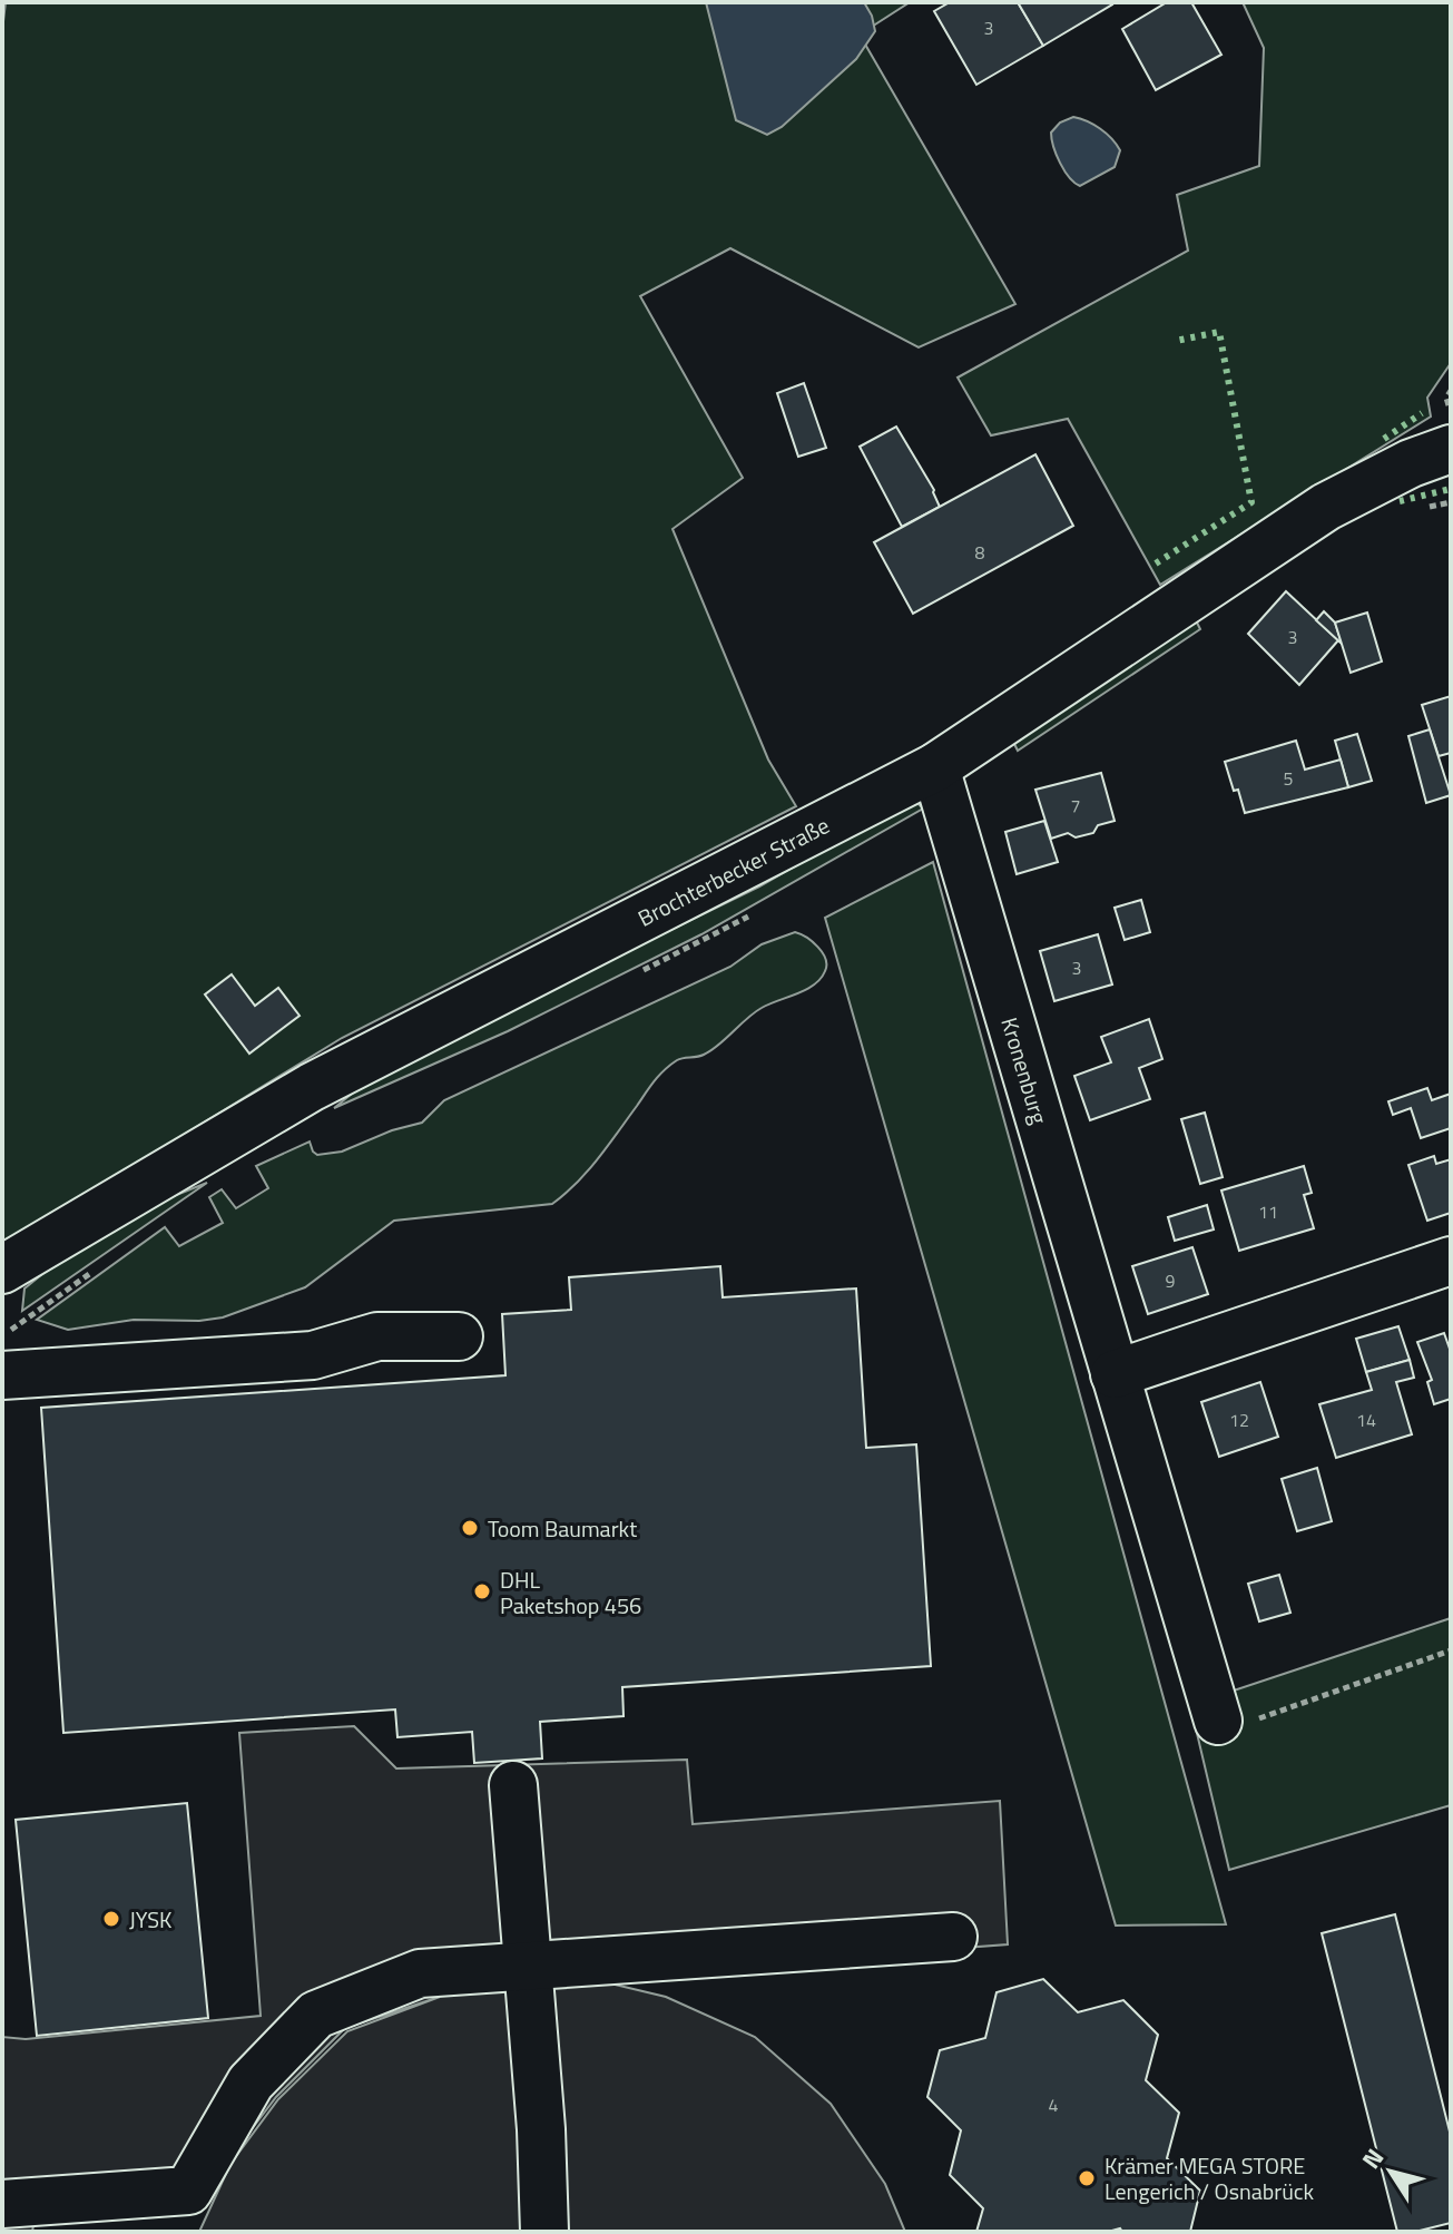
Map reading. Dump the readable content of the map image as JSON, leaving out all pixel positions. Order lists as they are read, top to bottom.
{
  "streets": {
    "street": ["Brochterbecker Straße", "Kronenburg"]
  },
  "crossings": [
    ["Brochterbecker Straße", "Kronenburg"]
  ],
  "places": [
    "Toom Baumarkt",
    "DHL Paketshop 456",
    "JYSK",
    "Krämer MEGA STORE Lengerich / Osnabrück"
  ],
  "house_numbers": [
    "3",
    "8",
    "3",
    "5",
    "7",
    "3",
    "11",
    "9",
    "12",
    "14",
    "4"
  ],
  "north": "top left"
}
